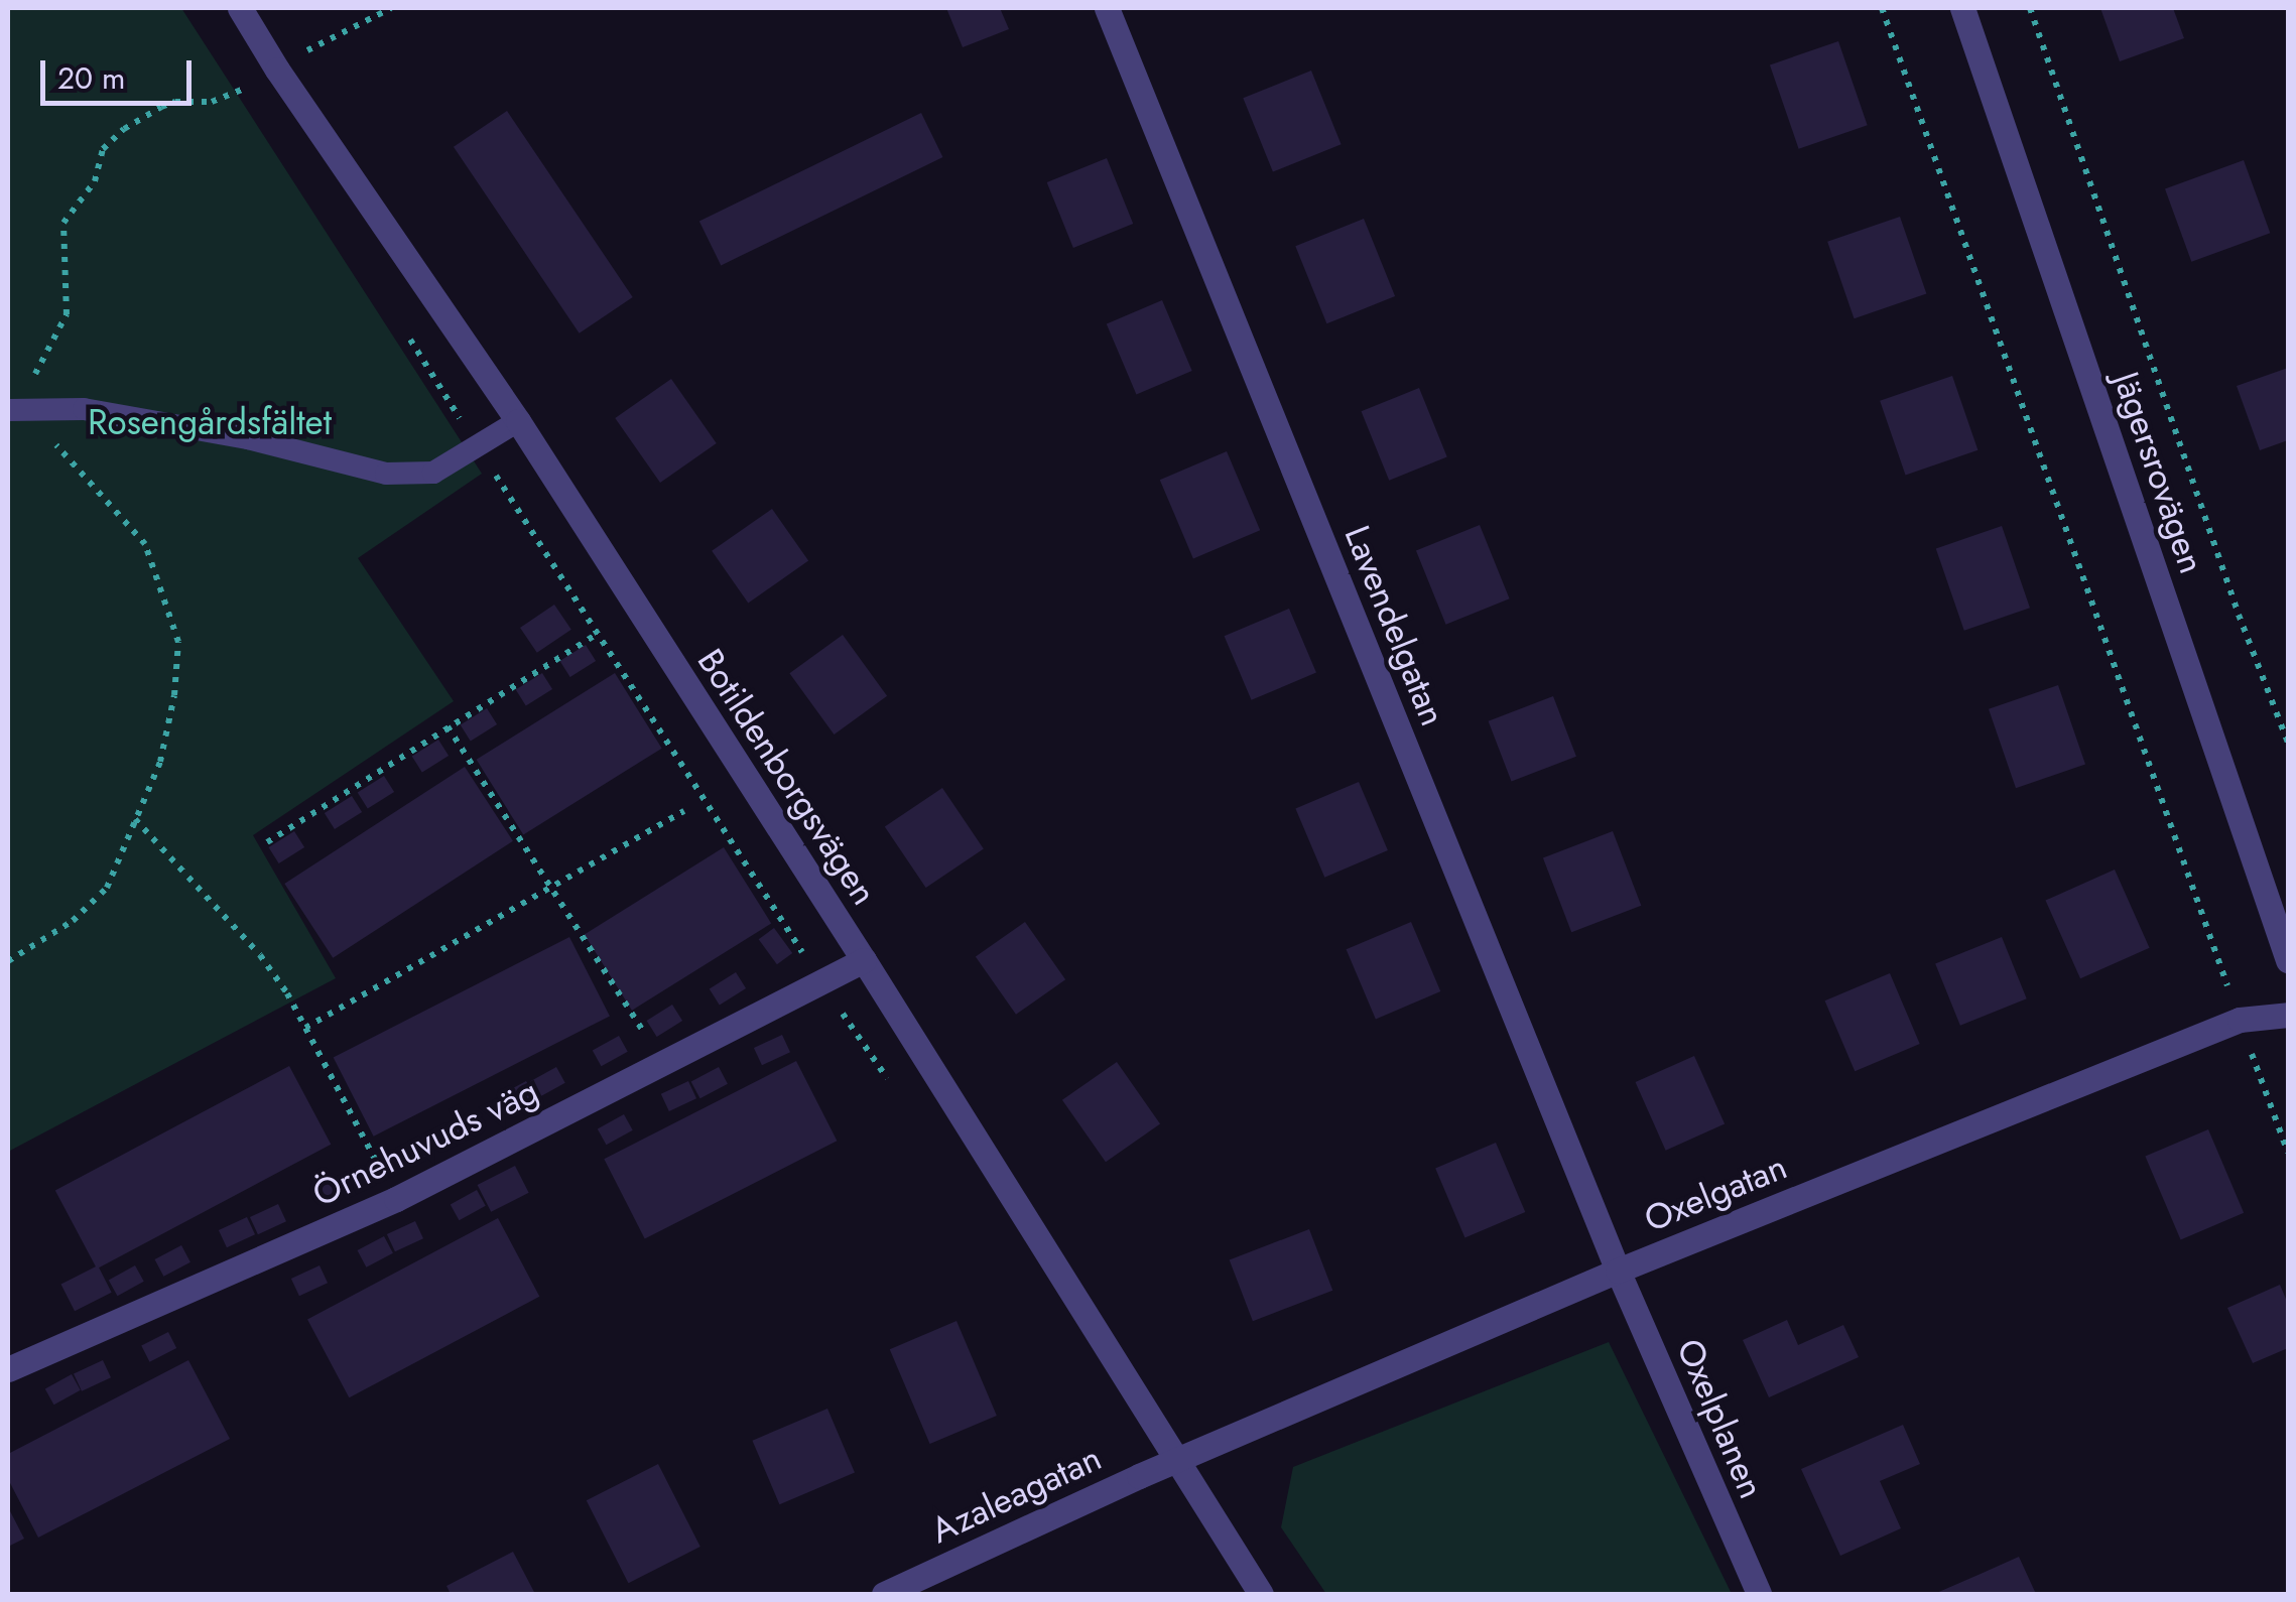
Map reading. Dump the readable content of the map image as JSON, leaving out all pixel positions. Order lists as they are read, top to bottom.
{
  "streets": {
    "street": [
      "Jägersrovägen",
      "Lavendelgatan",
      "Botildenborgsvägen",
      "Örnehuvuds väg",
      "Oxelgatan",
      "Oxelplanen",
      "Azaleagatan"
    ]
  },
  "crossings": [
    ["Lavendelgatan", "Oxelgatan"],
    ["Lavendelgatan", "Oxelplanen"],
    ["Botildenborgsvägen", "Örnehuvuds väg"],
    ["Botildenborgsvägen", "Oxelgatan"],
    ["Botildenborgsvägen", "Azaleagatan"],
    ["Oxelgatan", "Oxelplanen"],
    ["Oxelgatan", "Azaleagatan"]
  ],
  "parks": ["Rosengårdsfältet"],
  "scale_bar": "20 m"
}
